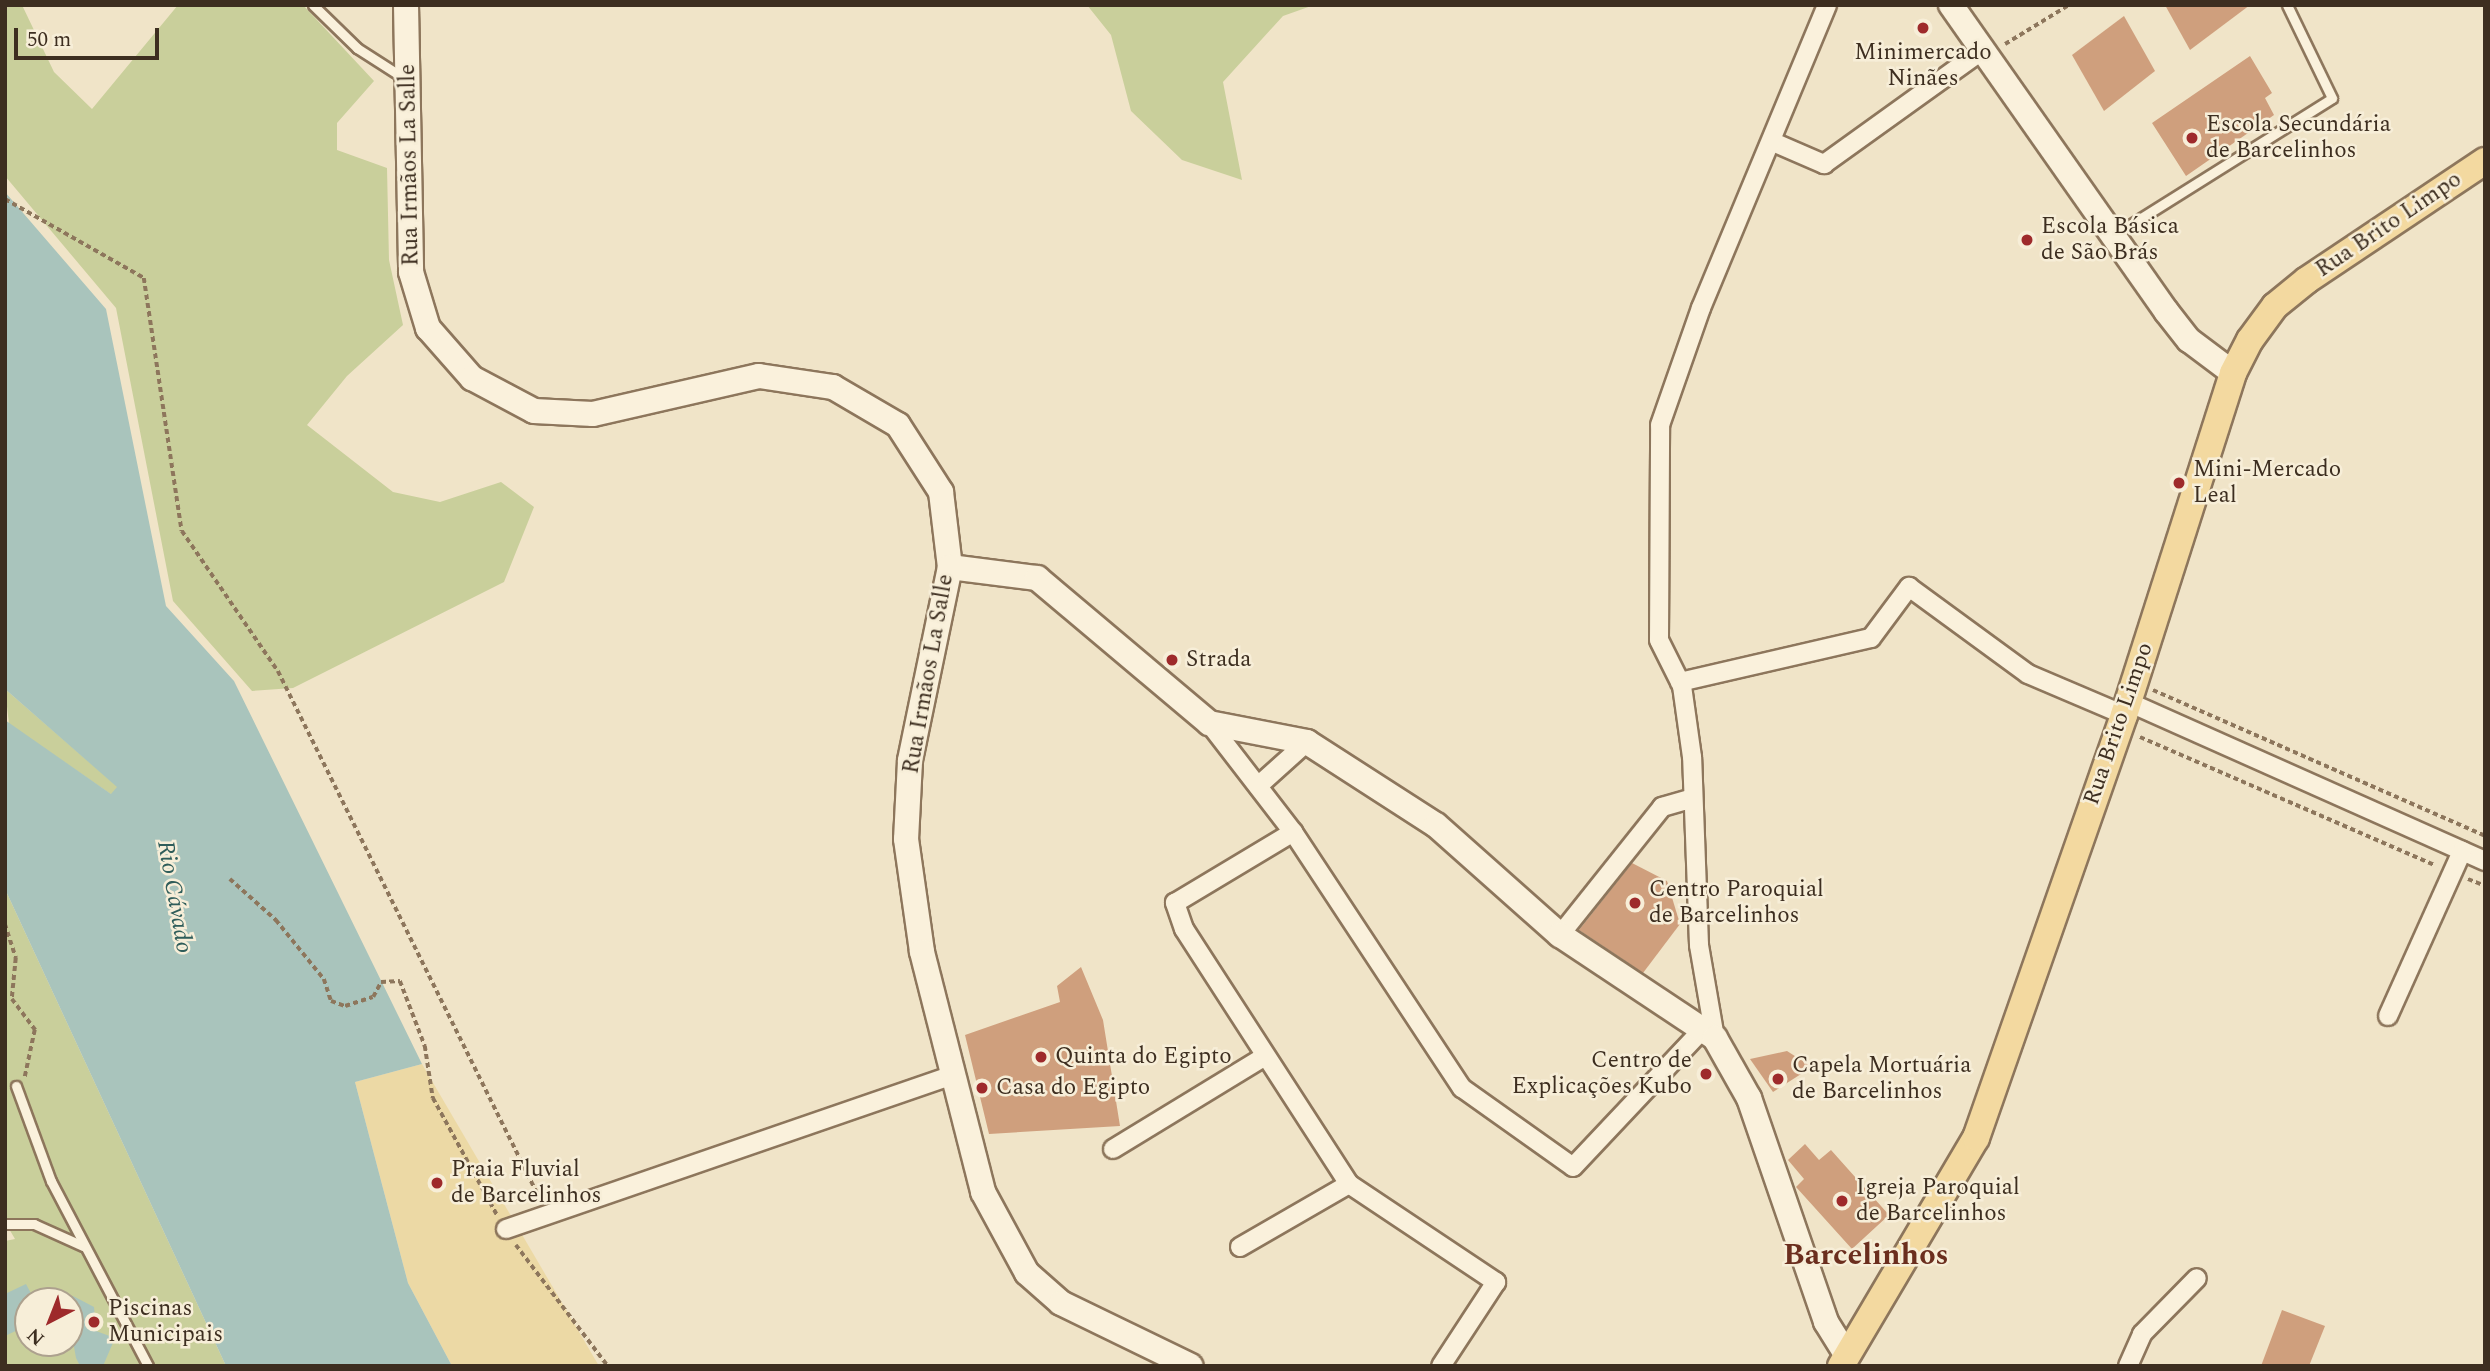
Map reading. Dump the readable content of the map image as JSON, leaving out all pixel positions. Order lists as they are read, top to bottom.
{
  "streets": {
    "main road": ["Rua Irmãos La Salle", "Rua Brito Limpo"]
  },
  "districts": ["Barcelinhos"],
  "water": ["Rio Cávado"],
  "places": [
    "Minimercado Ninães",
    "Escola Secundária de Barcelinhos",
    "Escola Básica de São Brás",
    "Mini-Mercado Leal",
    "Strada",
    "Centro Paroquial de Barcelinhos",
    "Quinta do Egipto",
    "Centro de Explicações Kubo",
    "Capela Mortuária de Barcelinhos",
    "Casa do Egipto",
    "Praia Fluvial de Barcelinhos",
    "Igreja Paroquial de Barcelinhos",
    "Piscinas Municipais"
  ],
  "scale_bar": "50 m",
  "north": "bottom left"
}
